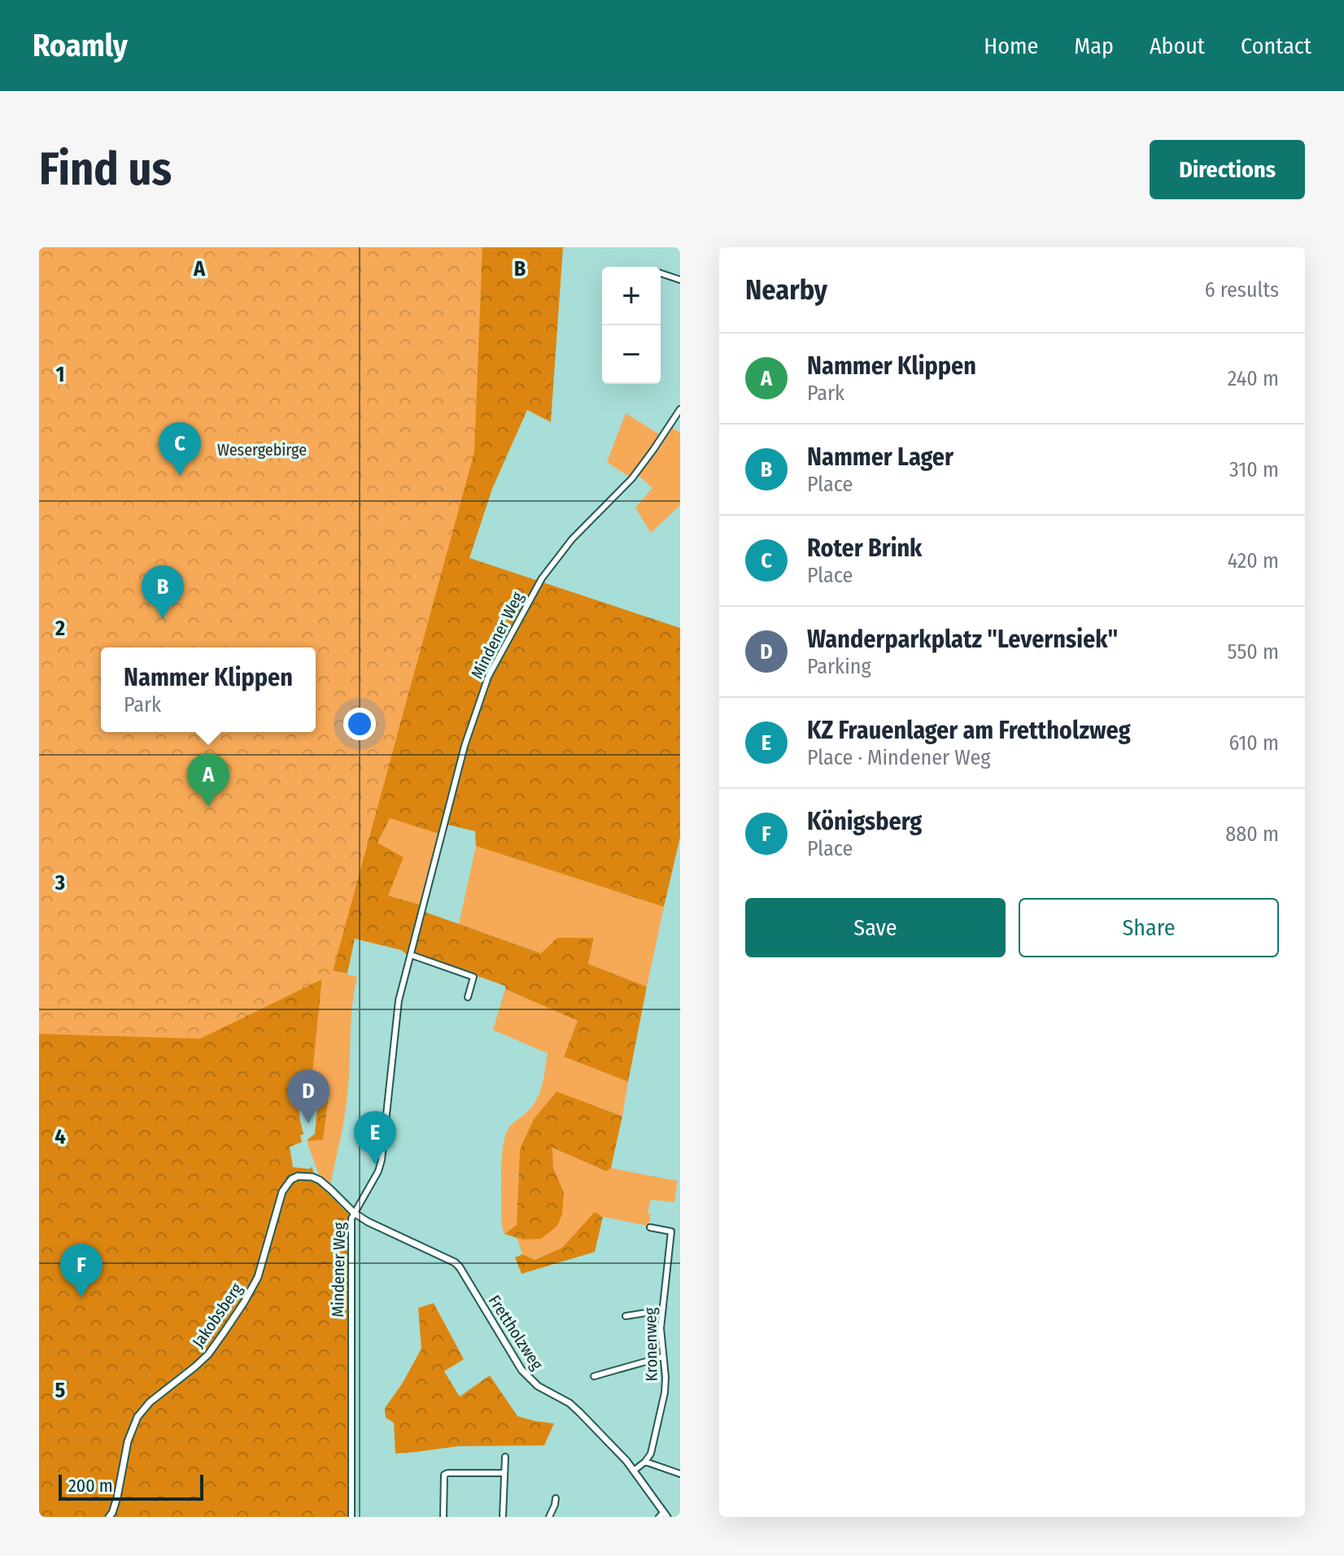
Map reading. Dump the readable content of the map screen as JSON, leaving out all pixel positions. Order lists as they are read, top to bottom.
{
  "streets": {
    "street": [
      "Mindener Weg",
      "Jakobsberg",
      "Frettholzweg",
      "Kronenweg"
    ]
  },
  "crossings": [
    ["Mindener Weg", "Jakobsberg"],
    ["Mindener Weg", "Frettholzweg"],
    ["Jakobsberg", "Frettholzweg"]
  ],
  "parks": ["Wesergebirge"],
  "scale_bar": "200 m",
  "page": {
    "header": "Roamly",
    "nav": [
      "Home",
      "Map",
      "About",
      "Contact"
    ],
    "buttons": [
      "Directions",
      ["Save", "Share"]
    ],
    "title": "Find us",
    "heading": ["Nearby", "6 results"],
    "map_buttons": ["+", "−"],
    "list": [
      {
        "mark": "A",
        "name": "Nammer Klippen",
        "note": "Park",
        "value": "240 m"
      },
      {
        "mark": "B",
        "name": "Nammer Lager",
        "note": "Place",
        "value": "310 m"
      },
      {
        "mark": "C",
        "name": "Roter Brink",
        "note": "Place",
        "value": "420 m"
      },
      {
        "mark": "D",
        "name": "Wanderparkplatz \"Levernsiek\"",
        "note": "Parking",
        "value": "550 m"
      },
      {
        "mark": "E",
        "name": "KZ Frauenlager am Frettholzweg",
        "note": "Place · Mindener Weg",
        "value": "610 m"
      },
      {
        "mark": "F",
        "name": "Königsberg",
        "note": "Place",
        "value": "880 m"
      }
    ],
    "pins": [
      "C",
      "B",
      "A",
      "D",
      "E",
      "F"
    ],
    "popup": ["Nammer Klippen", "Park"],
    "scale": "200 m"
  },
  "grid": {
    "columns": ["A", "B"],
    "rows": [
      "1",
      "2",
      "3",
      "4",
      "5"
    ]
  }
}
